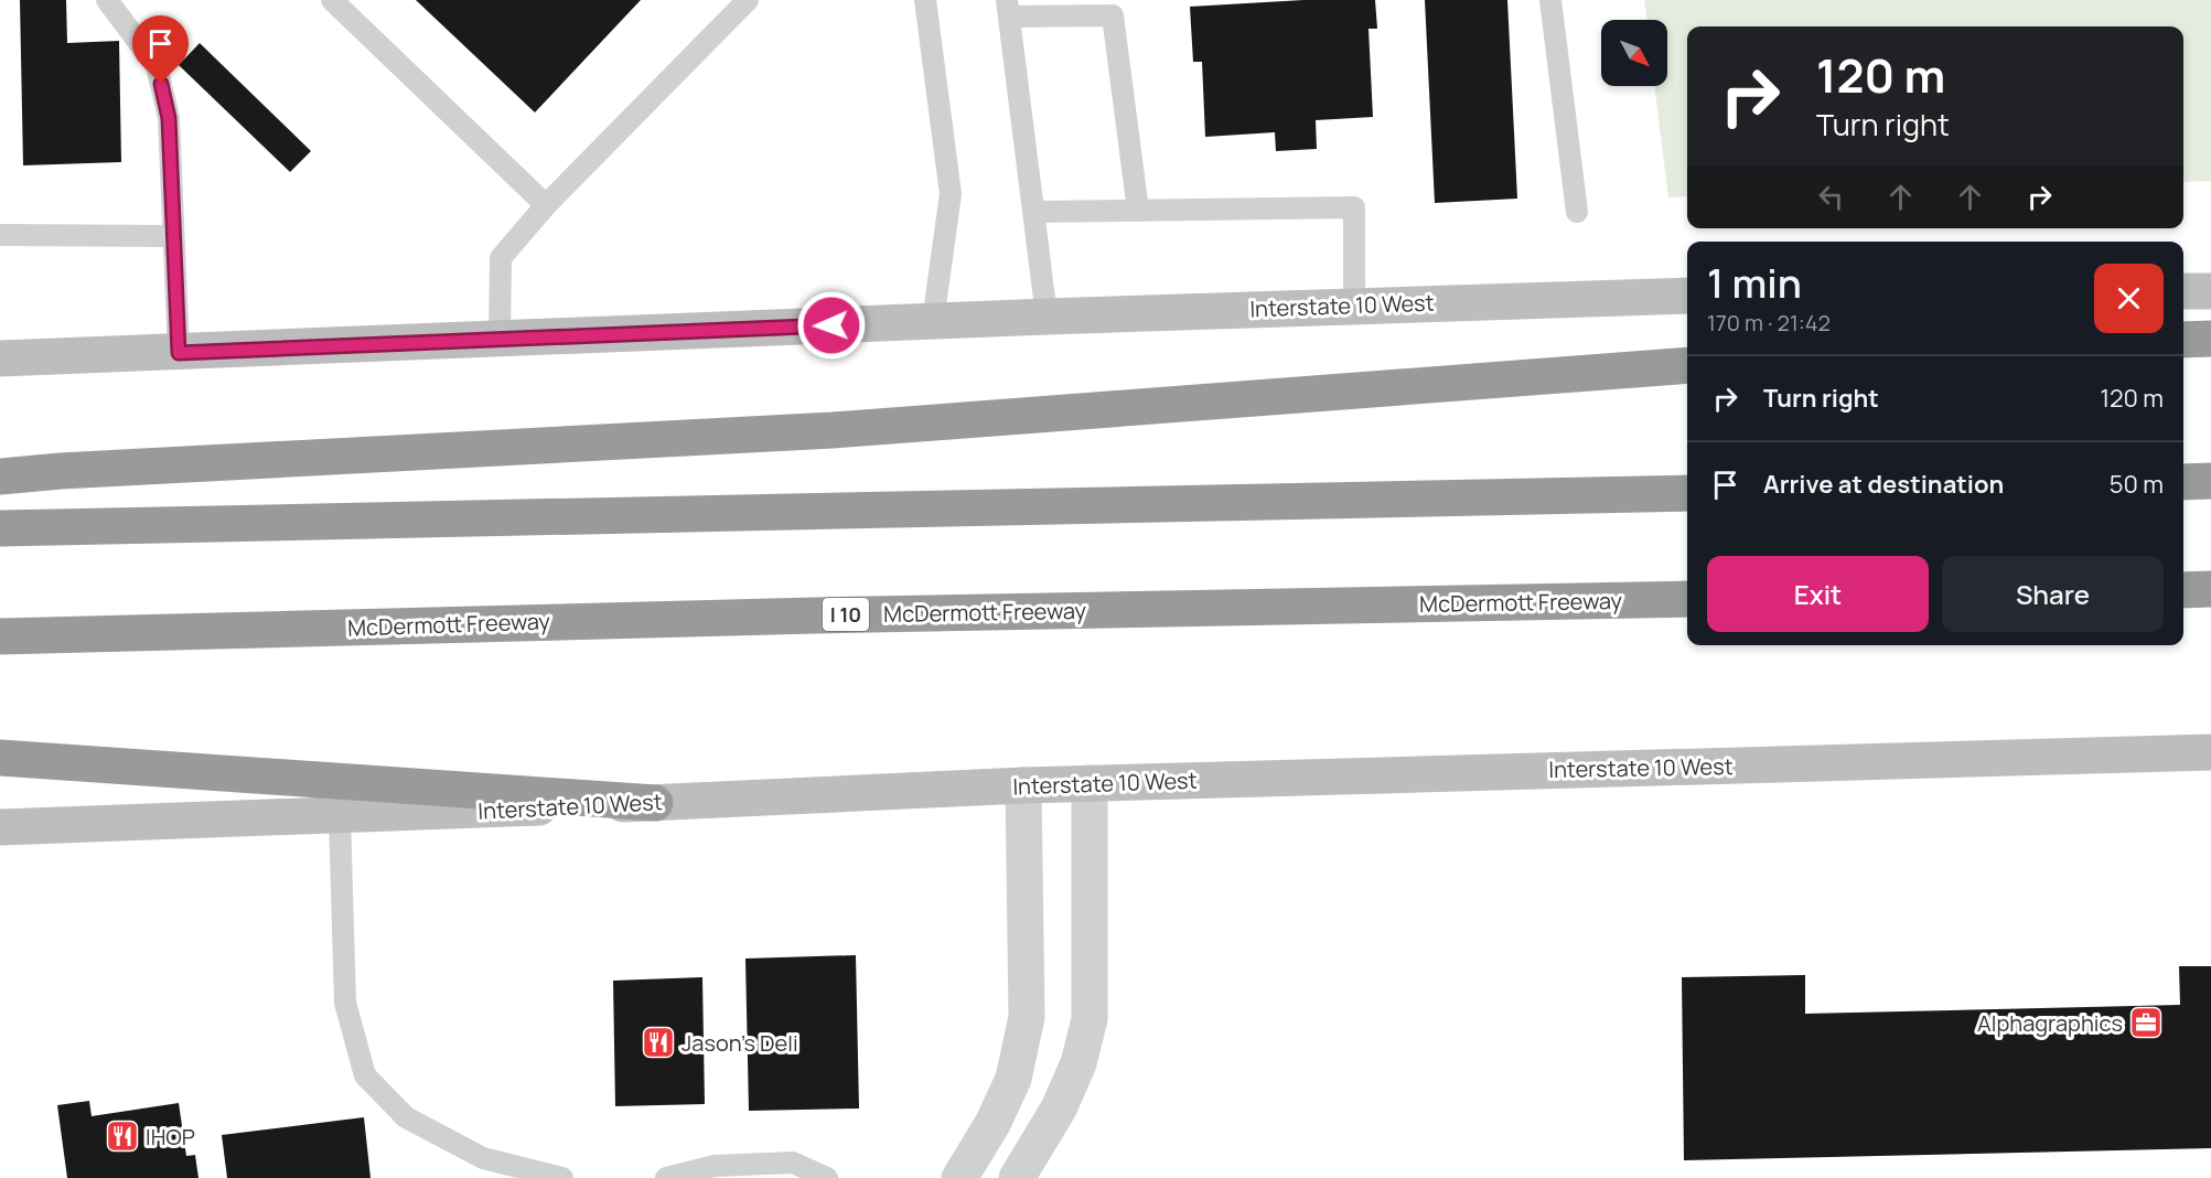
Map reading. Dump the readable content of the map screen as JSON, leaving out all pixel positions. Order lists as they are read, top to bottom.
{
  "streets": {
    "highway": ["McDermott Freeway", "I 10"],
    "main road": ["Interstate 10 West"]
  },
  "places": {
    "office": ["Alphagraphics"],
    "restaurant": ["Jason's Deli", "IHOP"]
  },
  "north": "bottom right",
  "page": {
    "turn": ["120 m", "Turn right"],
    "heading": ["1 min", "170 m · 21:42"],
    "list": [
      {
        "name": "Turn right",
        "value": "120 m"
      },
      {
        "name": "Arrive at destination",
        "value": "50 m"
      }
    ],
    "buttons": ["Exit", "Share"]
  }
}
